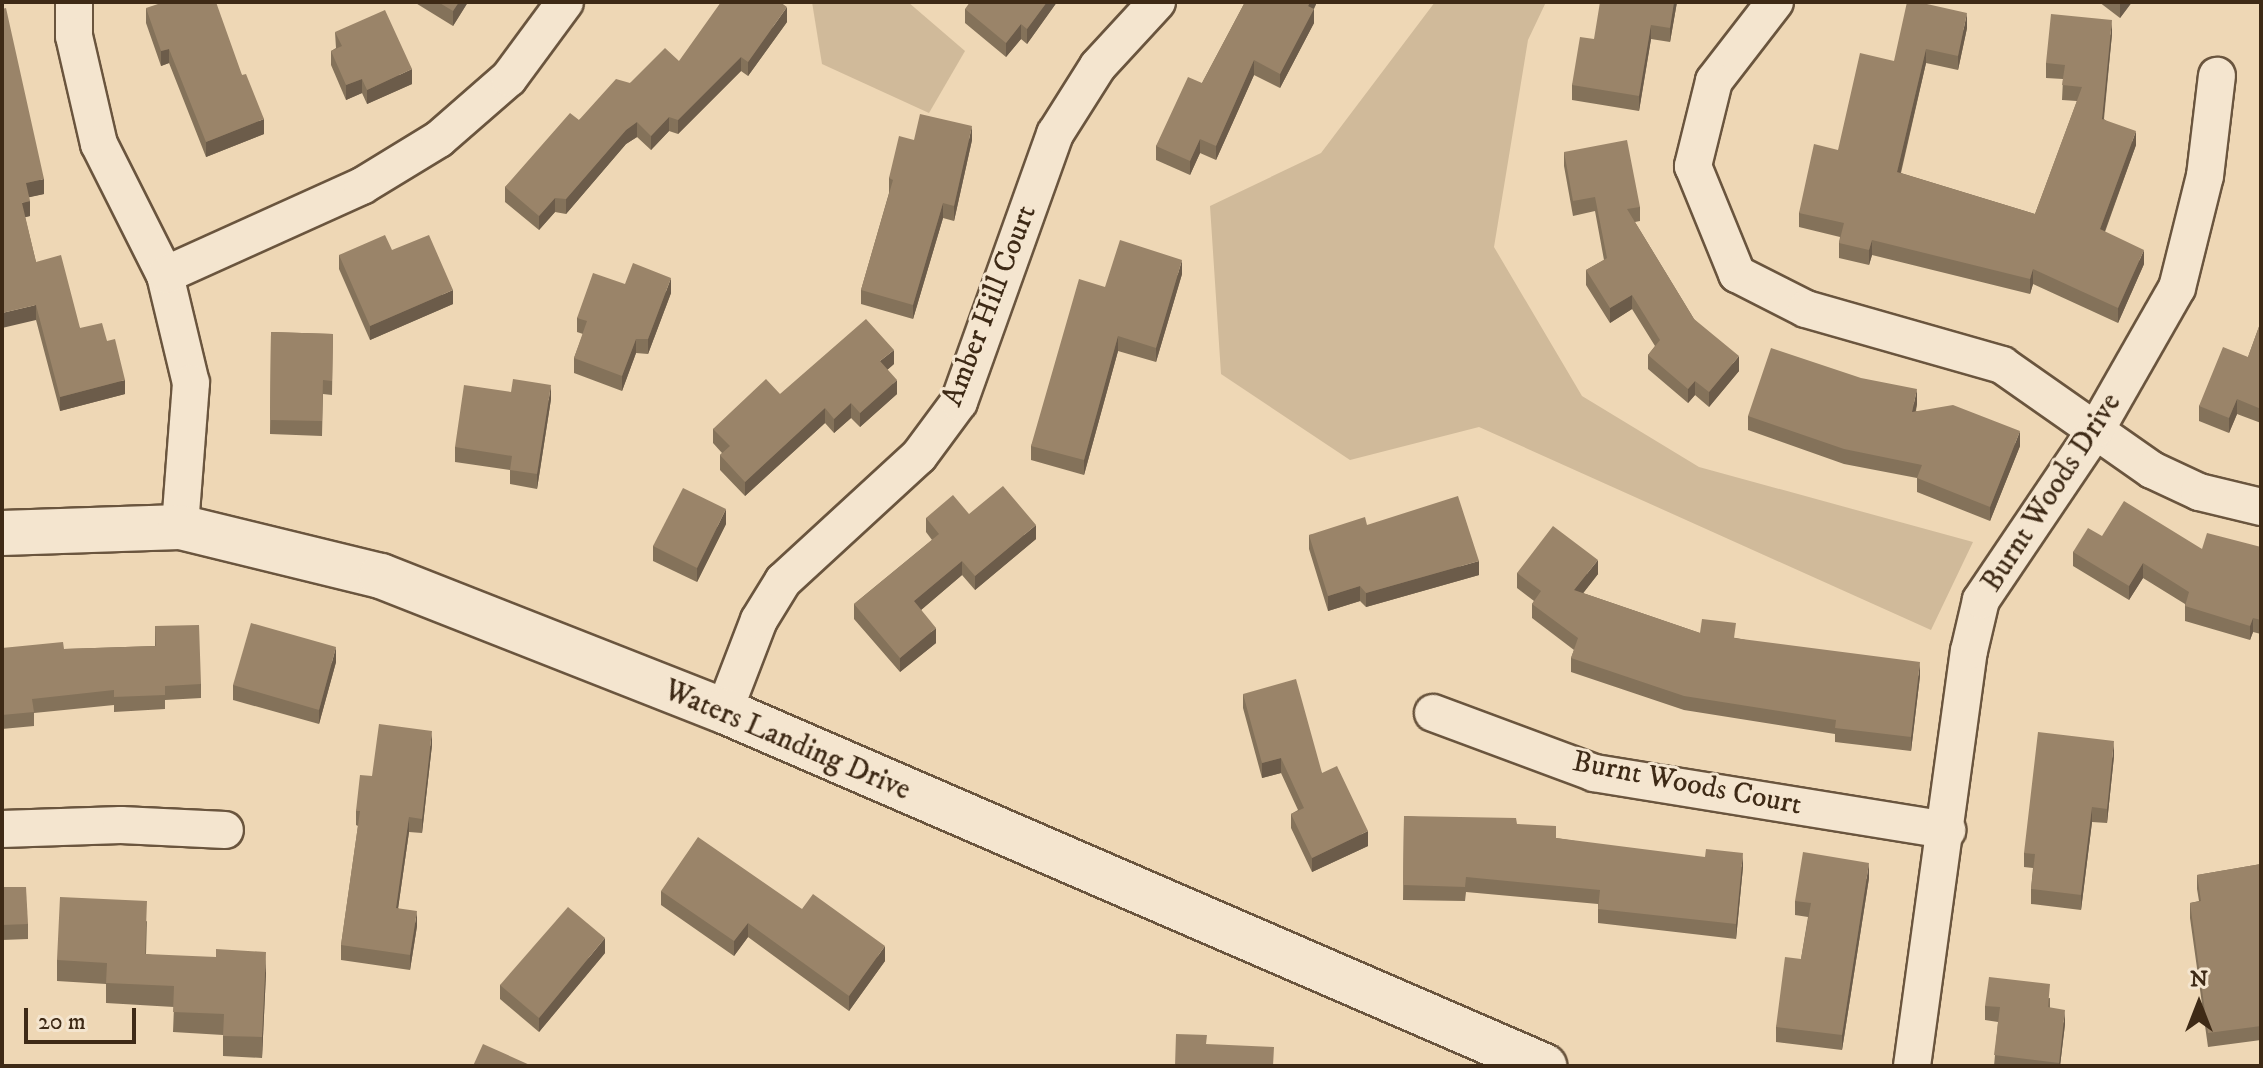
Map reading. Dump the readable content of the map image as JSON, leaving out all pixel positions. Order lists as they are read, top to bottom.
{
  "streets": {
    "street": [
      "Amber Hill Court",
      "Burnt Woods Drive",
      "Waters Landing Drive",
      "Burnt Woods Court"
    ]
  },
  "crossings": [
    ["Amber Hill Court", "Waters Landing Drive"],
    ["Burnt Woods Drive", "Burnt Woods Court"]
  ],
  "scale_bar": "20 m",
  "north": "top"
}
